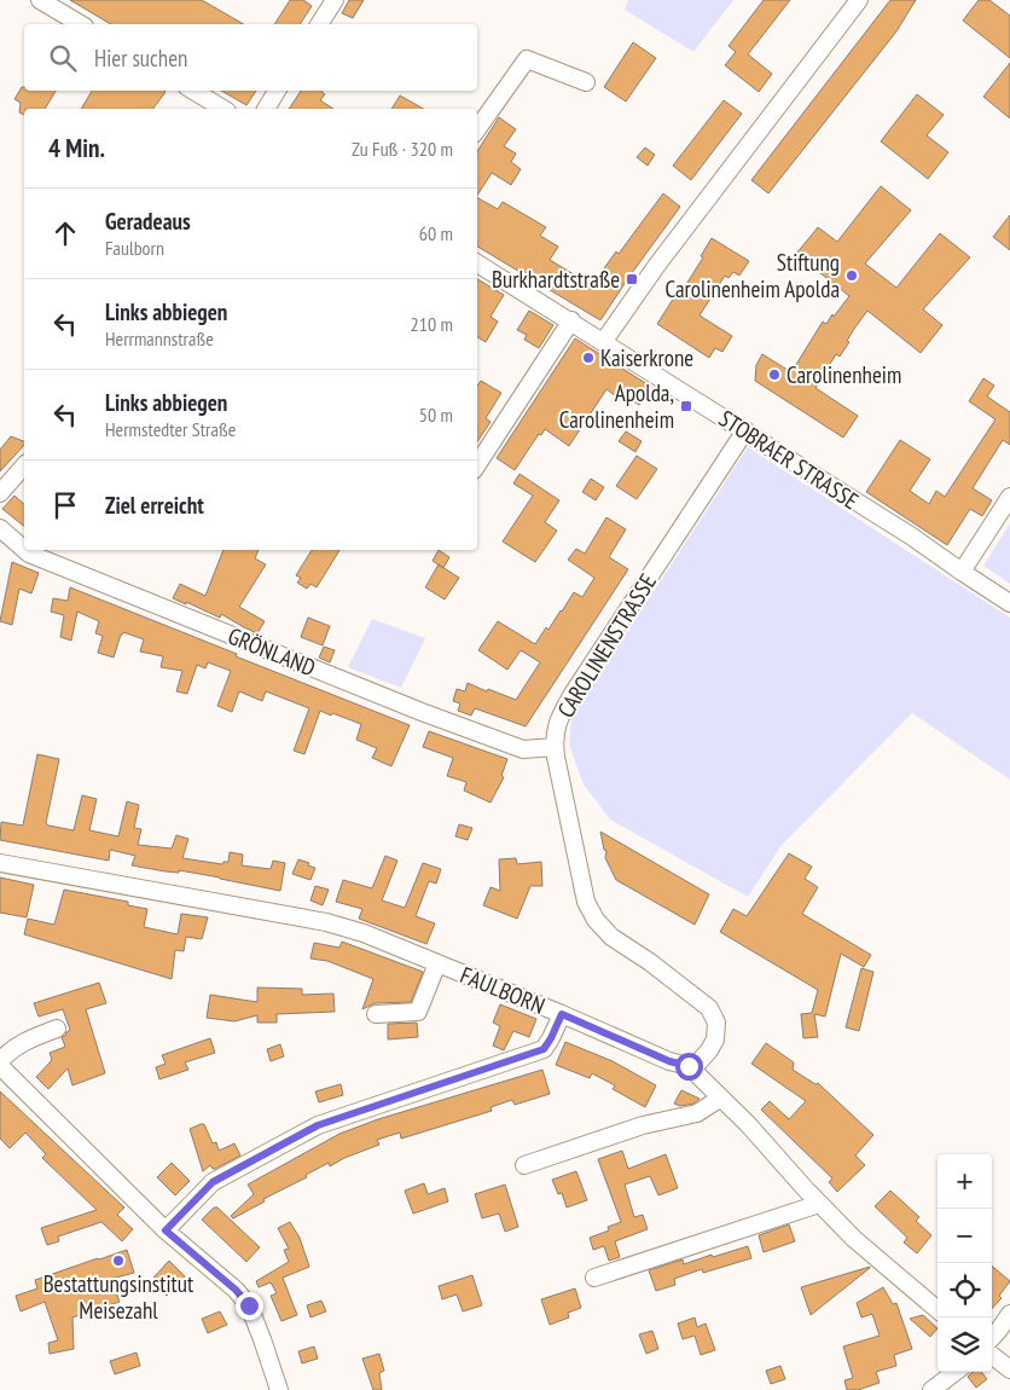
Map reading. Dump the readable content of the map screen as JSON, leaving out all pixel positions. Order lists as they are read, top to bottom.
{
  "streets": {
    "street": [
      "STOBRAER STRASSE",
      "CAROLINENSTRASSE",
      "GRÖNLAND",
      "FAULBORN"
    ]
  },
  "crossings": [
    ["STOBRAER STRASSE", "CAROLINENSTRASSE"],
    ["CAROLINENSTRASSE", "GRÖNLAND"],
    ["CAROLINENSTRASSE", "FAULBORN"]
  ],
  "places": {
    "other": [
      "Stiftung Carolinenheim Apolda",
      "Kaiserkrone",
      "Carolinenheim",
      "Bestattungsinstitut Meisezahl"
    ],
    "transit": ["Burkhardtstraße", "Apolda, Carolinenheim"]
  },
  "page": {
    "search": "Hier suchen",
    "heading": ["4 Min.", "Zu Fuß · 320 m"],
    "list": [
      ["Geradeaus", "Faulborn", "60 m"],
      ["Links abbiegen", "Herrmannstraße", "210 m"],
      ["Links abbiegen", "Hermstedter Straße", "50 m"],
      "Ziel erreicht"
    ],
    "map_buttons": ["+", "−"]
  }
}
